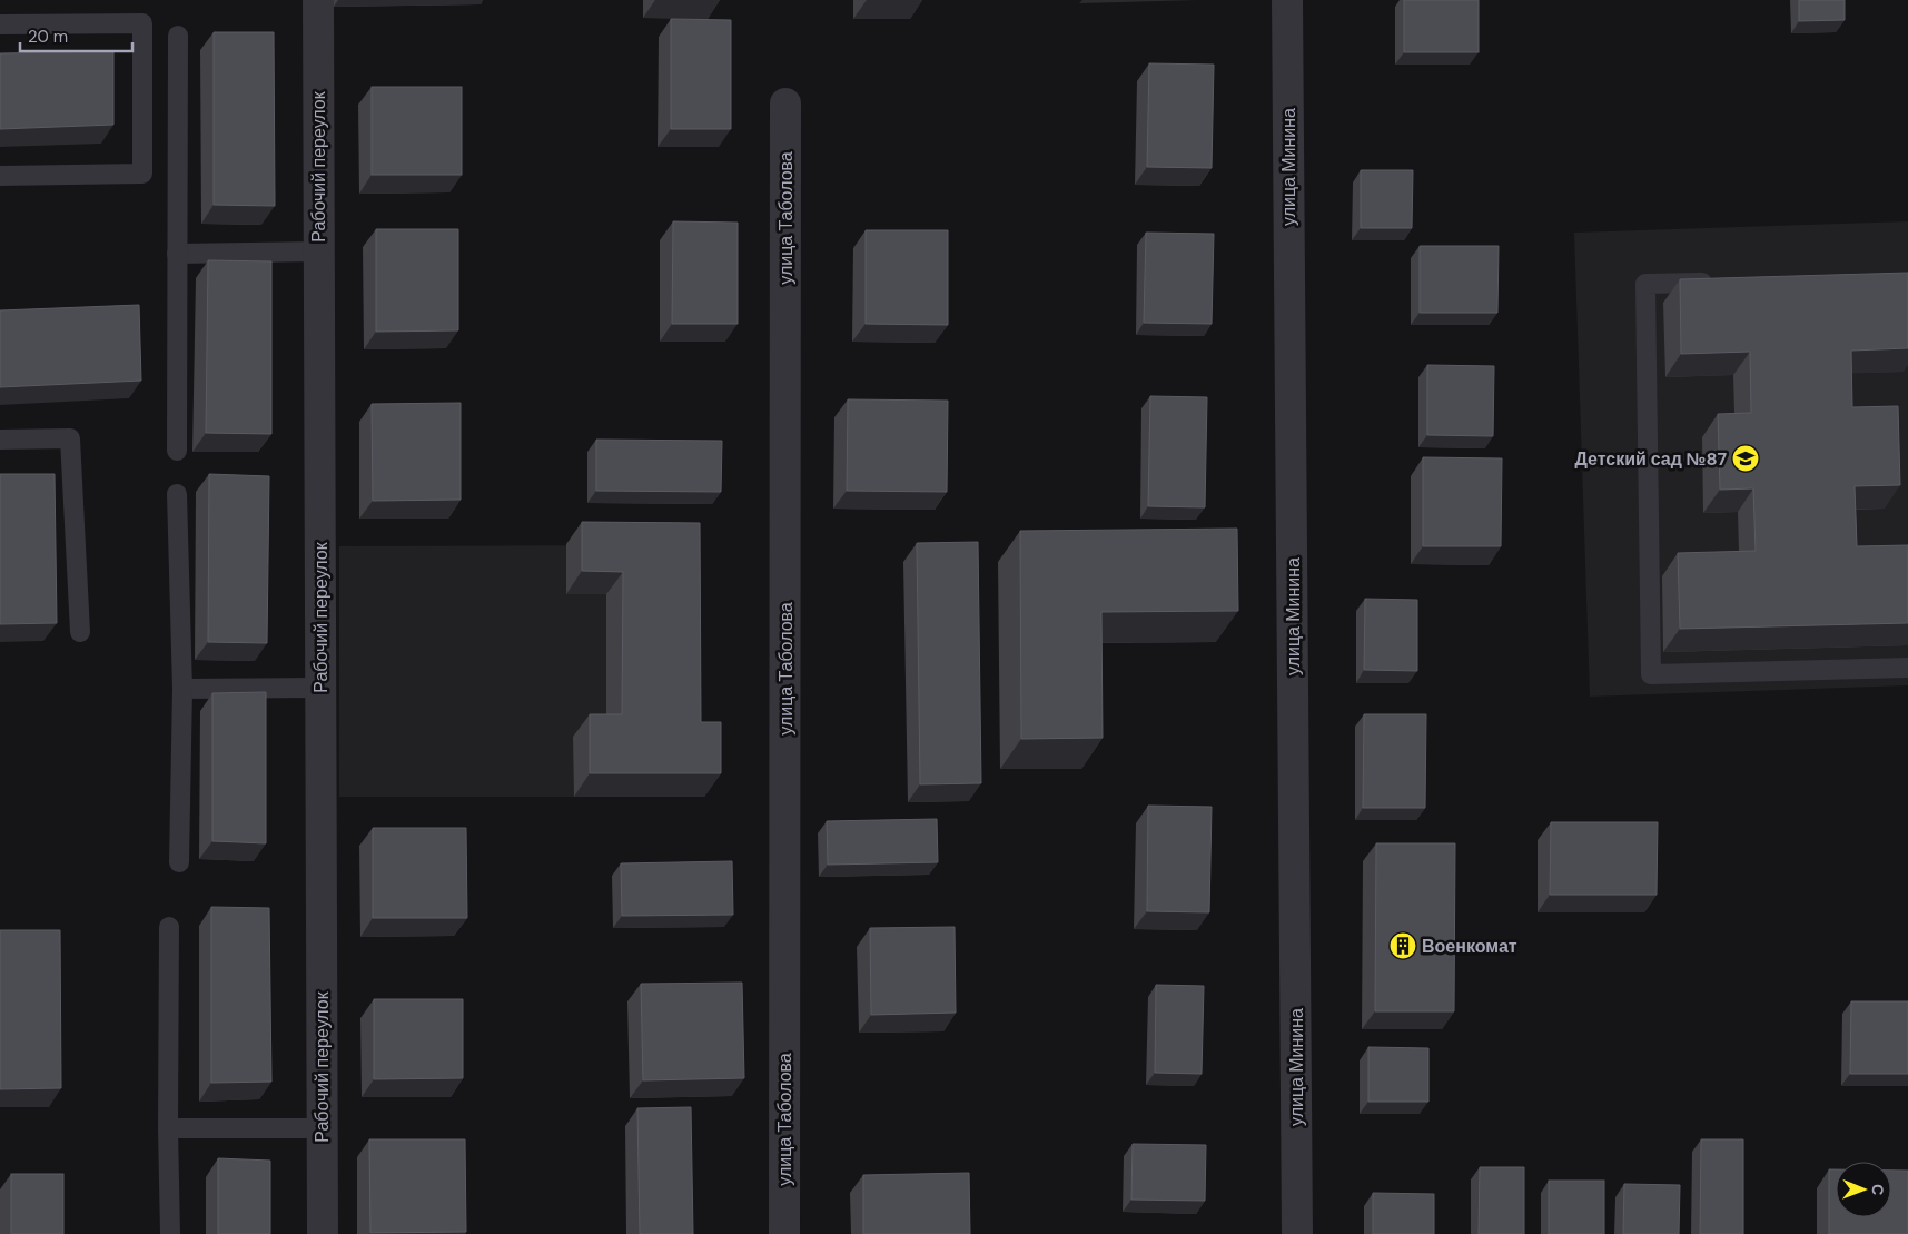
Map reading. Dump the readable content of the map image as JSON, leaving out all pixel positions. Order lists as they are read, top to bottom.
{
  "streets": {
    "street": ["Рабочий переулок", "улица Минина", "улица Таболова"]
  },
  "places": {
    "school or university": ["Детский сад №87"],
    "building": ["Военкомат"]
  },
  "scale_bar": "20 m",
  "north": "right"
}
